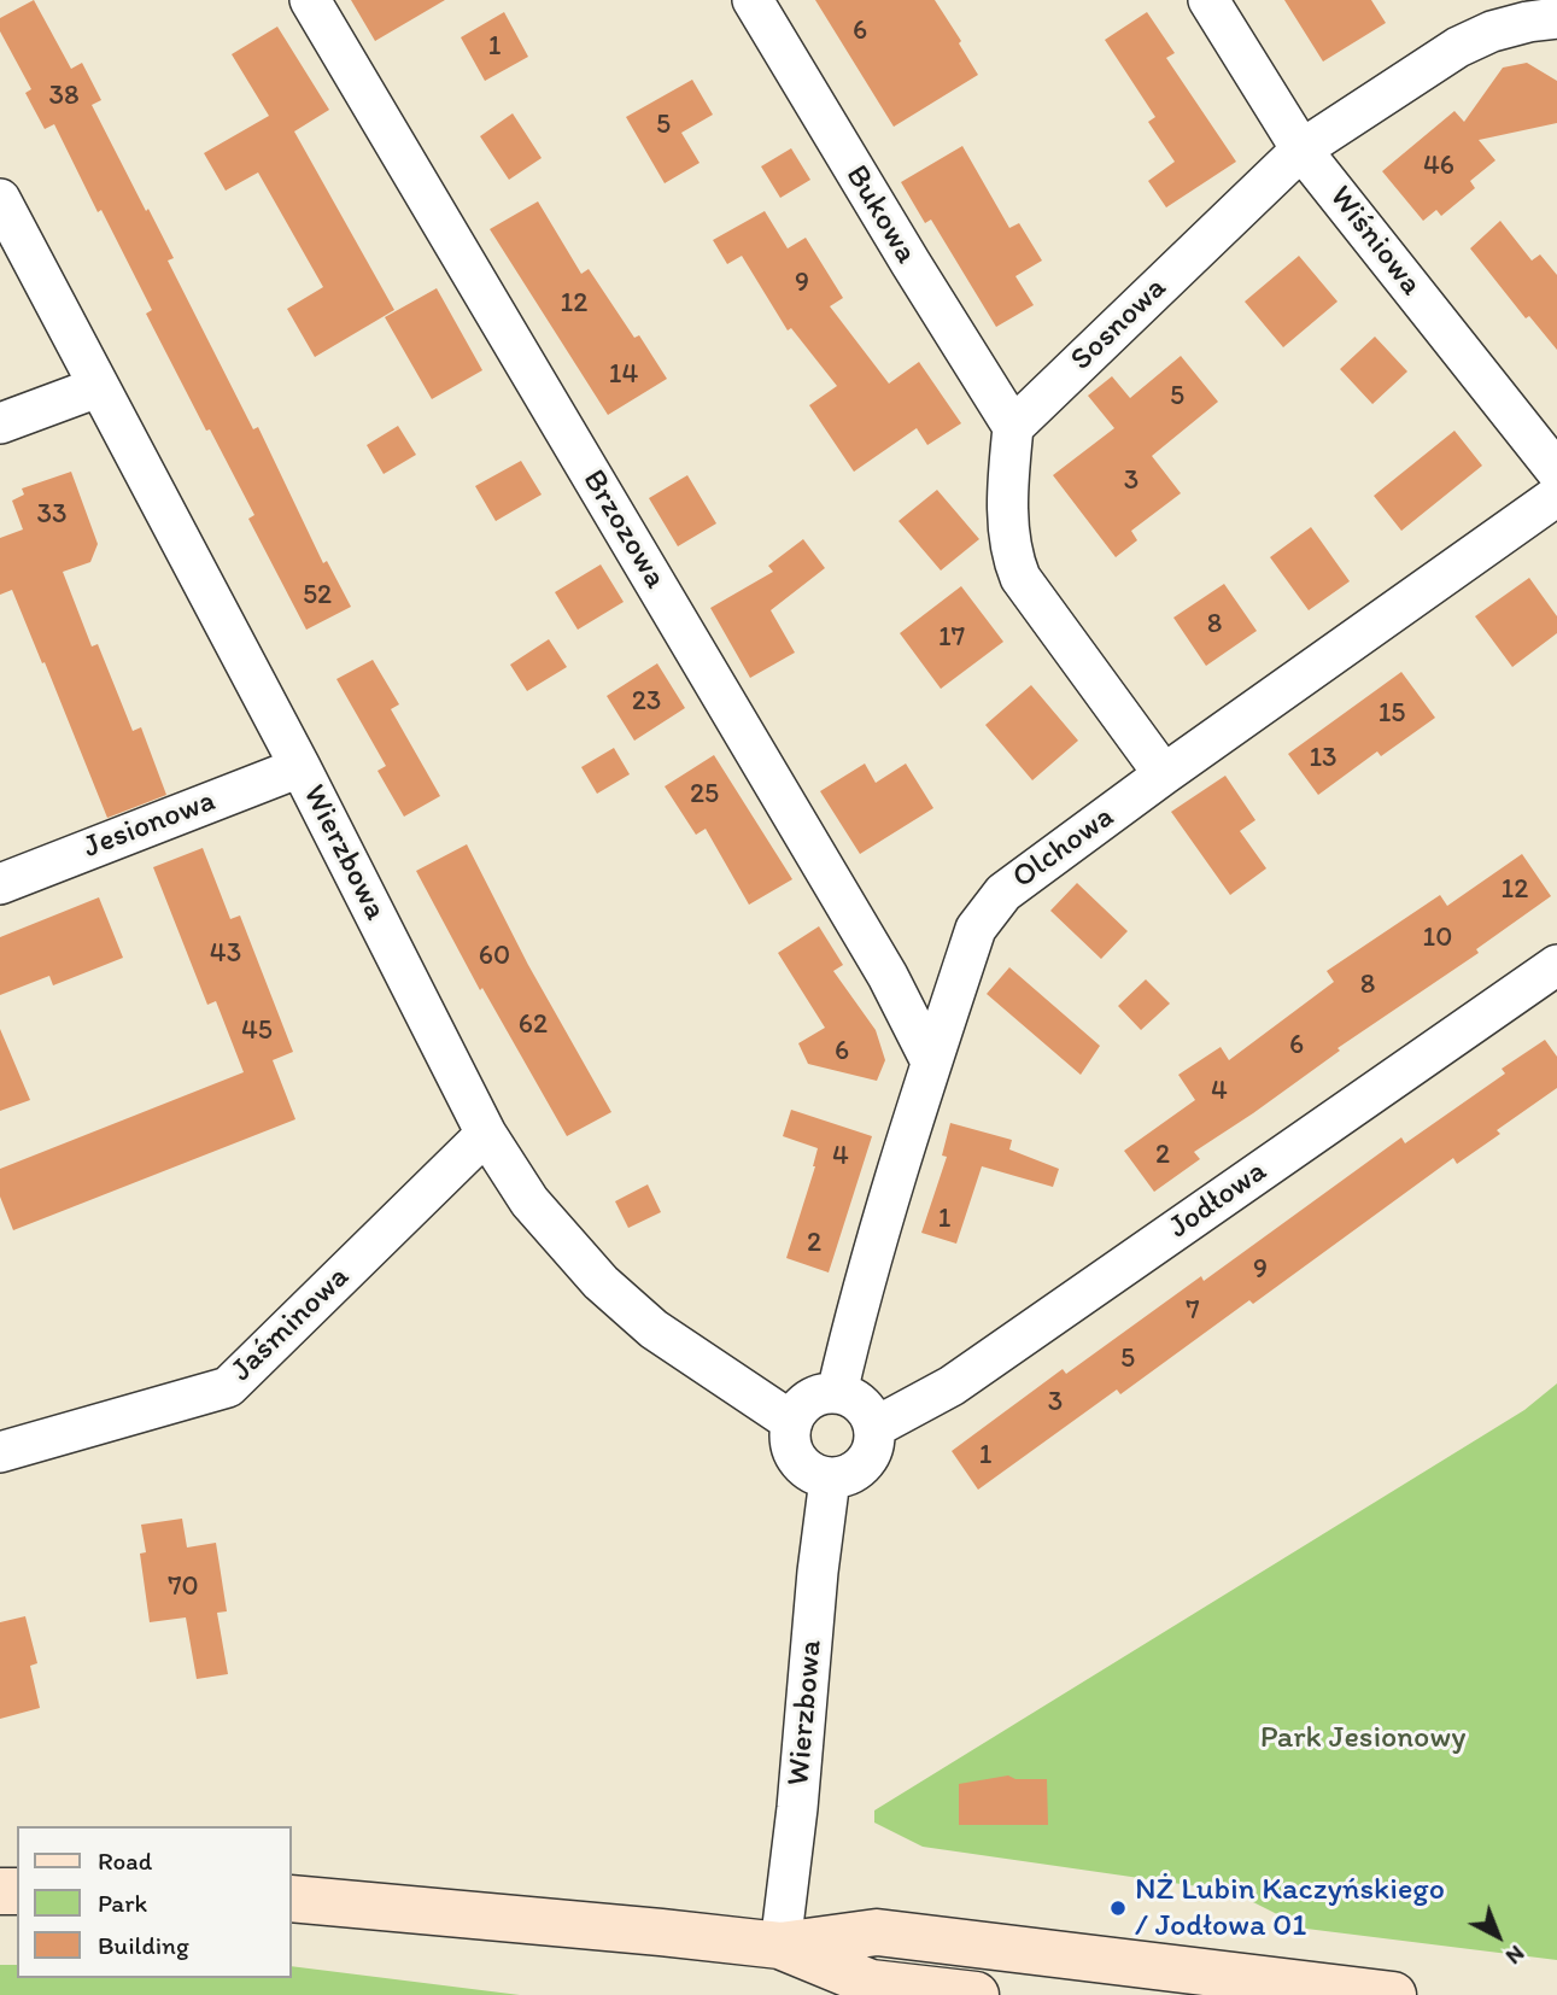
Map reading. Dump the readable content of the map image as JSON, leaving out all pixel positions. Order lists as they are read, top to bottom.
{
  "streets": {
    "street": [
      "Bukowa",
      "Wiśniowa",
      "Sosnowa",
      "Brzozowa",
      "Jesionowa",
      "Olchowa",
      "Wierzbowa",
      "Jodłowa",
      "Jaśminowa"
    ]
  },
  "crossings": [
    ["Bukowa", "Sosnowa"],
    ["Wiśniowa", "Sosnowa"],
    ["Brzozowa", "Olchowa"],
    ["Jesionowa", "Wierzbowa"],
    ["Olchowa", "Wierzbowa"],
    ["Olchowa", "Jodłowa"],
    ["Wierzbowa", "Jodłowa"],
    ["Wierzbowa", "Jaśminowa"]
  ],
  "parks": ["Park Jesionowy"],
  "places": ["NŻ Lubin Kaczyńskiego / Jodłowa 01"],
  "house_numbers": [
    "6",
    "1",
    "38",
    "5",
    "46",
    "9",
    "12",
    "14",
    "5",
    "3",
    "33",
    "52",
    "8",
    "17",
    "23",
    "15",
    "13",
    "25",
    "12",
    "10",
    "43",
    "60",
    "8",
    "62",
    "45",
    "6",
    "6",
    "4",
    "2",
    "4",
    "1",
    "2",
    "9",
    "7",
    "5",
    "3",
    "1",
    "70"
  ],
  "legend": ["Road", "Park", "Building"],
  "north": "bottom right"
}
